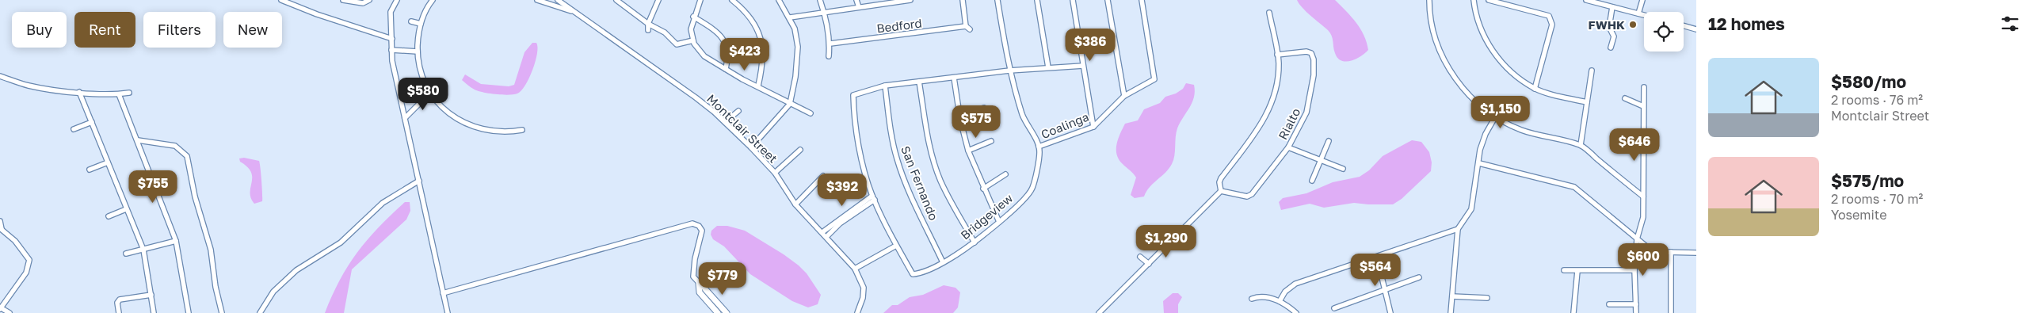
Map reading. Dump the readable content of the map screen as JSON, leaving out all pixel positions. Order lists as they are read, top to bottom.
{
  "streets": {
    "street": [
      "Bedford",
      "Rialto",
      "Coalinga",
      "Montclair Street",
      "San Fernando",
      "Bridgeview"
    ]
  },
  "crossings": [
    ["Coalinga", "Bridgeview"],
    ["San Fernando", "Bridgeview"]
  ],
  "places": ["FWHK"],
  "page": {
    "heading": "12 homes",
    "chip": [
      "Buy",
      "Rent",
      "Filters",
      "New"
    ],
    "price": [
      "$386",
      "$423",
      "$580",
      "$1,150",
      "$575",
      "$646",
      "$755",
      "$392",
      "$1,290",
      "$600",
      "$564",
      "$779"
    ],
    "list": [
      {
        "name": "$580/mo",
        "note": "2 rooms · 76 m² · Montclair Street"
      },
      {
        "name": "$575/mo",
        "note": "2 rooms · 70 m² · Yosemite"
      }
    ]
  }
}
